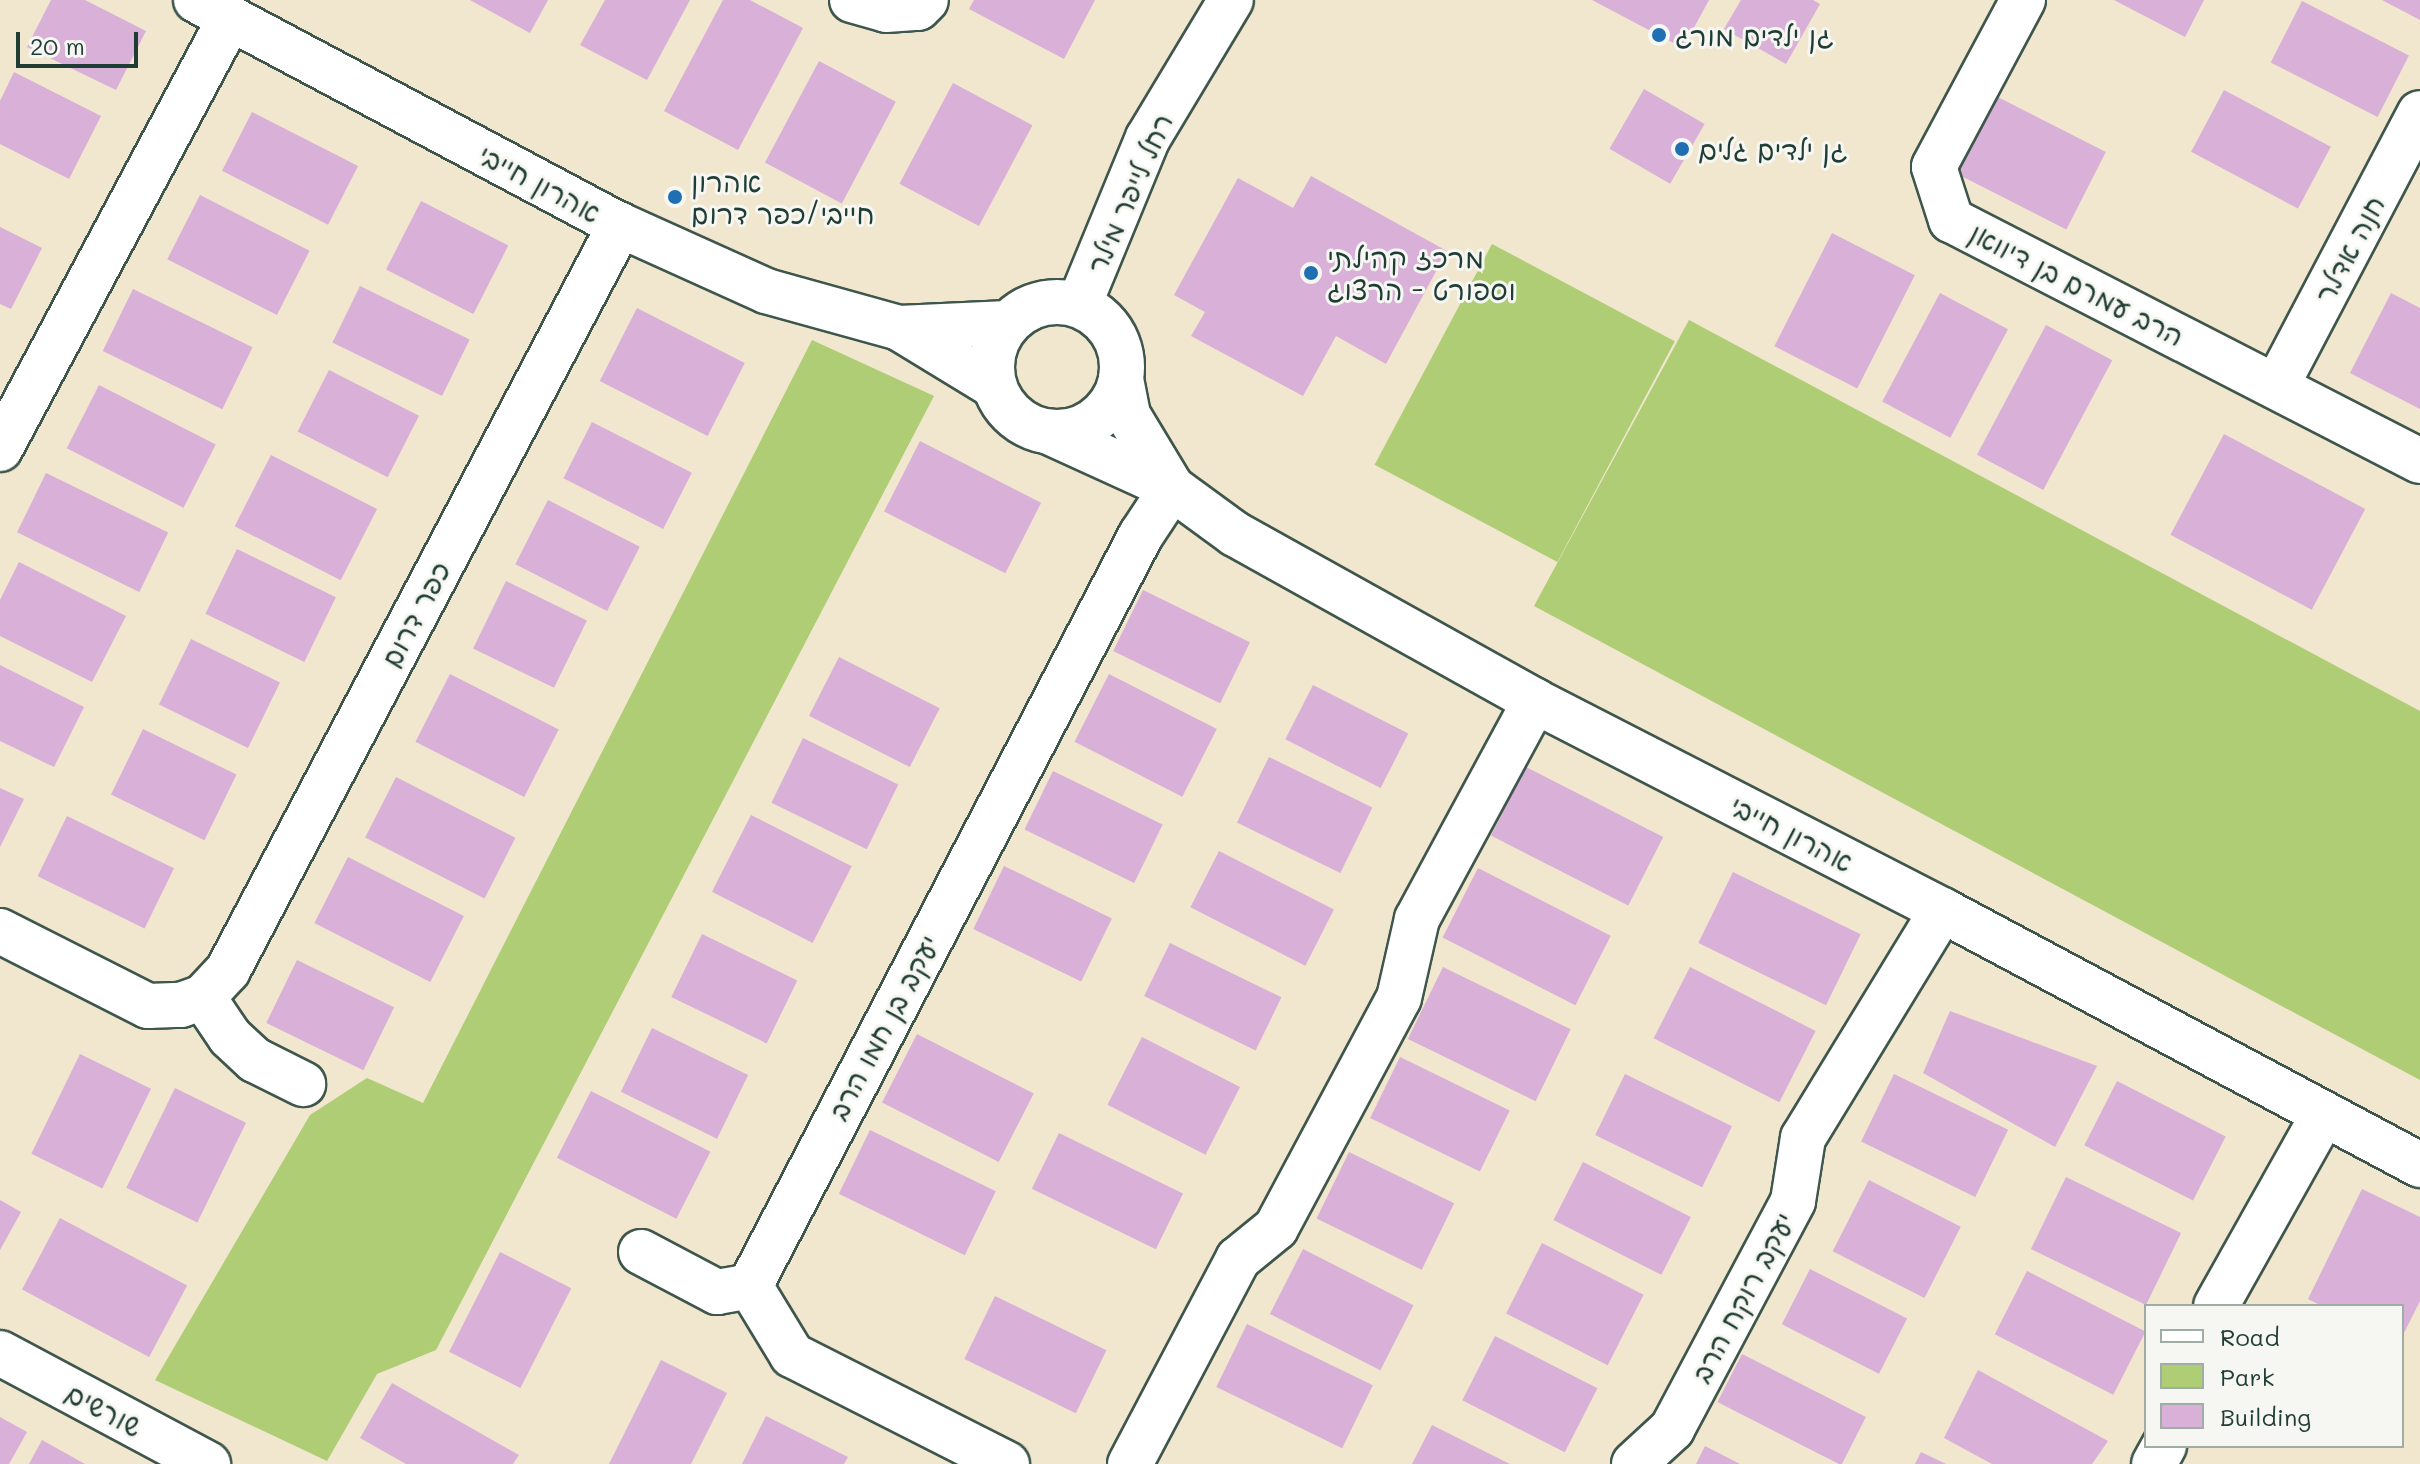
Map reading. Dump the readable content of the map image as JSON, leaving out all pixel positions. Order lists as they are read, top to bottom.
{
  "streets": {
    "street": [
      "אהרון חייבי",
      "רחל לייפר מילר",
      "חנה אדלר",
      "הרב עמרם בן דיוואן",
      "כפר דרום",
      "יעקב בן חמו הרב",
      "יעקב רוקח הרב",
      "שורשים"
    ]
  },
  "crossings": [
    ["אהרון חייבי", "רחל לייפר מילר"],
    ["אהרון חייבי", "כפר דרום"],
    ["אהרון חייבי", "יעקב בן חמו הרב"],
    ["אהרון חייבי", "יעקב רוקח הרב"],
    ["חנה אדלר", "הרב עמרם בן דיוואן"]
  ],
  "places": [
    "גן ילדים מורג",
    "גן ילדים גלים",
    "אהרון חייבי/כפר דרום",
    "מרכז קהילתי וספורט - הרצוג"
  ],
  "legend": ["Road", "Park", "Building"],
  "scale_bar": "20 m"
}
